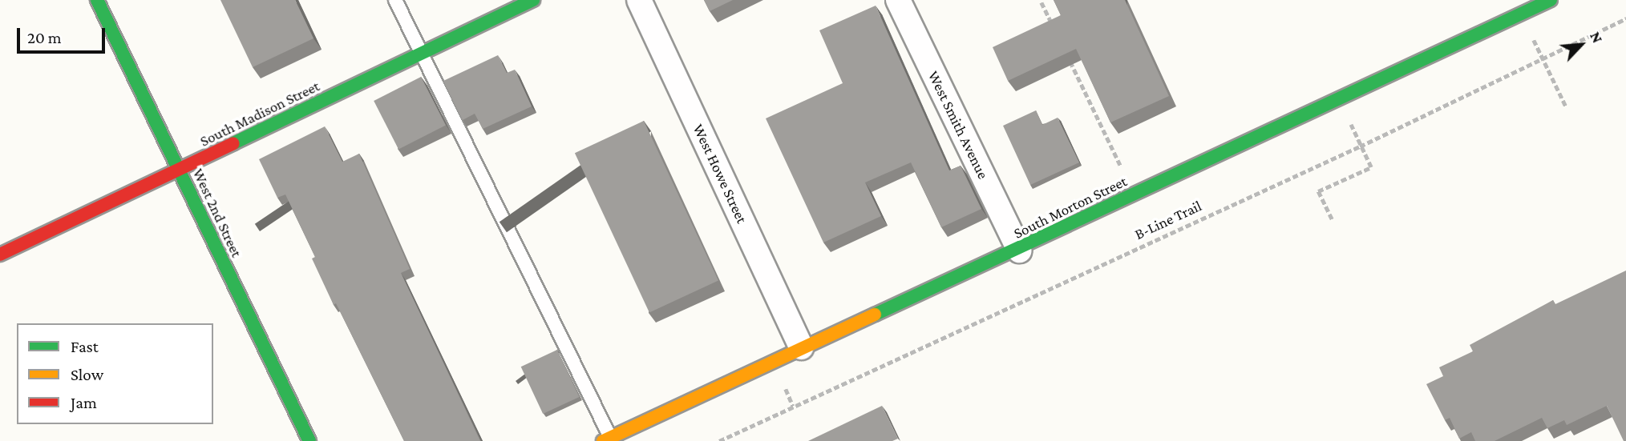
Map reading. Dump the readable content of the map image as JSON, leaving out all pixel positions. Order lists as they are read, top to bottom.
{
  "streets": {
    "street": [
      "South Madison Street",
      "West Smith Avenue",
      "West Howe Street",
      "South Morton Street",
      "West 2nd Street"
    ],
    "path": ["B-Line Trail"]
  },
  "crossings": [
    ["South Madison Street", "West 2nd Street"],
    ["West Smith Avenue", "South Morton Street"],
    ["West Howe Street", "South Morton Street"]
  ],
  "legend": ["Fast", "Slow", "Jam"],
  "scale_bar": "20 m",
  "north": "top right"
}
